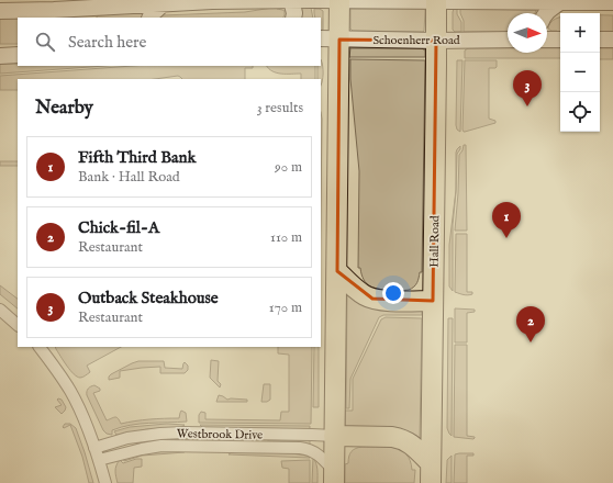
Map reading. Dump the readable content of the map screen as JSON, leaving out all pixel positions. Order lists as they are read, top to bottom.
{
  "streets": {
    "highway": ["Hall Road"],
    "main road": ["Schoenherr Road"],
    "street": ["Westbrook Drive"]
  },
  "crossings": [
    ["Schoenherr Road", "Hall Road"]
  ],
  "north": "right",
  "page": {
    "map_buttons": ["+", "−"],
    "search": "Search here",
    "pins": ["3", "1", "2"],
    "heading": ["Nearby", "3 results"],
    "list": [
      {
        "mark": "1",
        "name": "Fifth Third Bank",
        "note": "Bank · Hall Road",
        "value": "90 m"
      },
      {
        "mark": "2",
        "name": "Chick-fil-A",
        "note": "Restaurant",
        "value": "110 m"
      },
      {
        "mark": "3",
        "name": "Outback Steakhouse",
        "note": "Restaurant",
        "value": "170 m"
      }
    ]
  }
}
